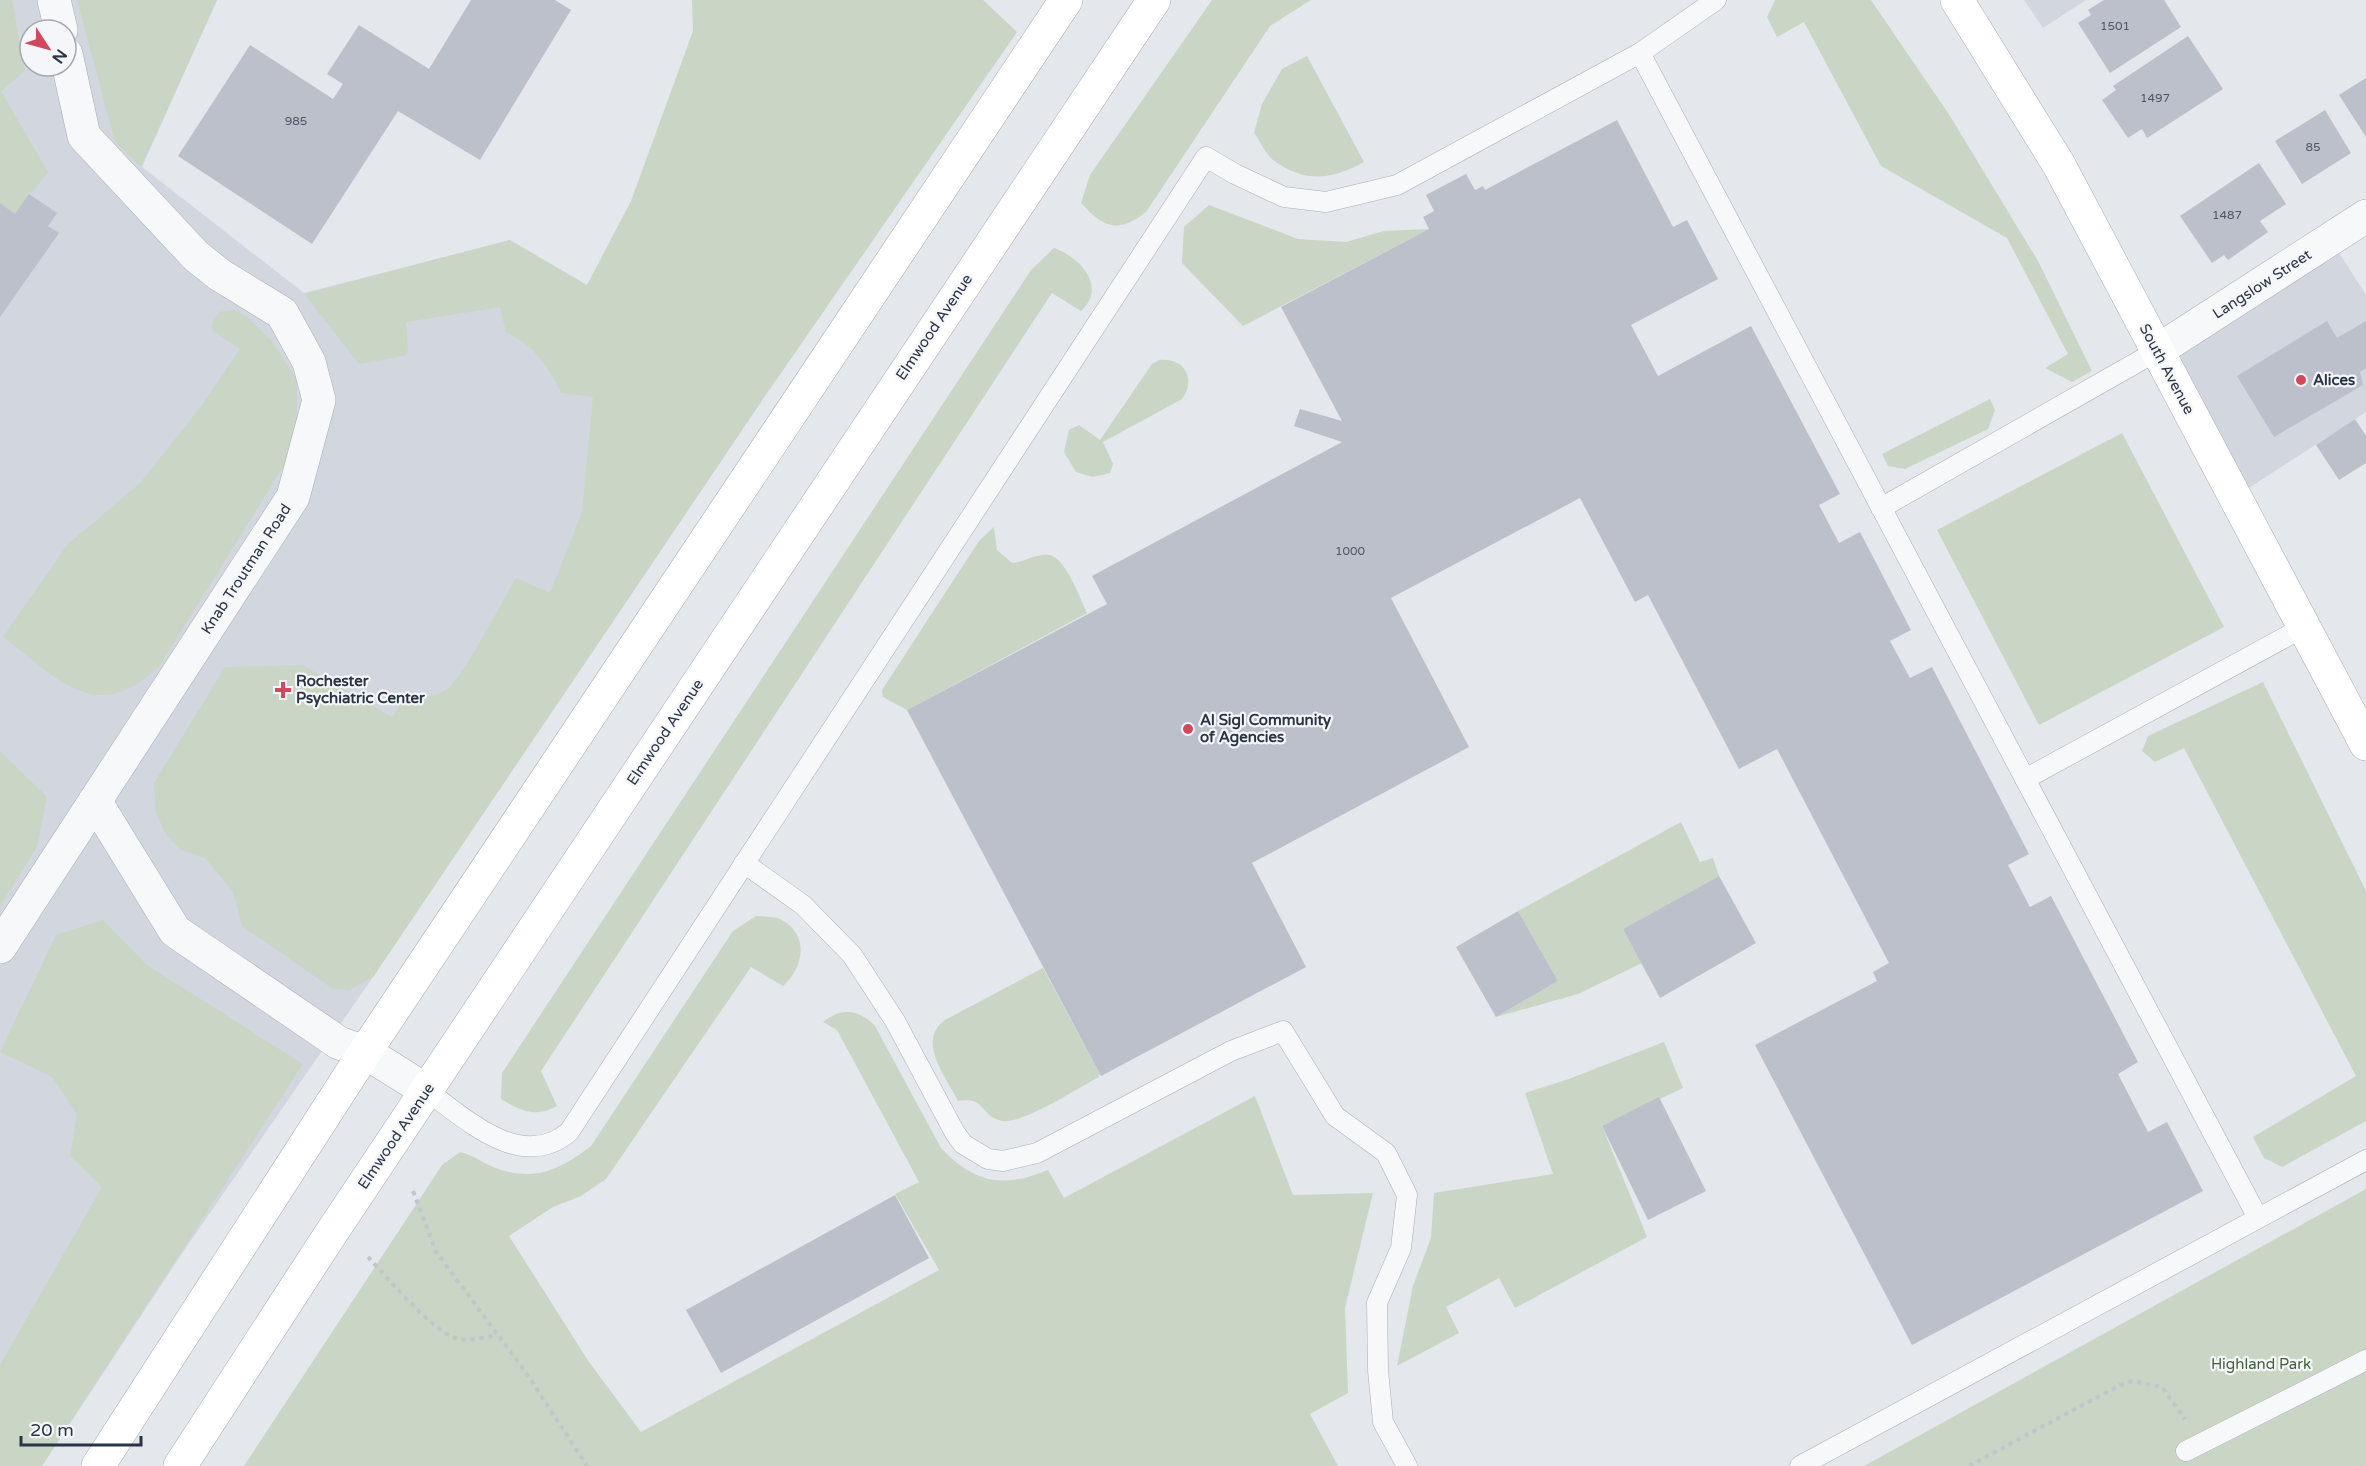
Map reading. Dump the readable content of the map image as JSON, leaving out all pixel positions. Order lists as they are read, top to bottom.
{
  "streets": {
    "main road": ["Elmwood Avenue", "South Avenue"],
    "street": ["Langslow Street", "Knab Troutman Road"]
  },
  "crossings": [
    ["Langslow Street", "South Avenue"]
  ],
  "parks": ["Highland Park"],
  "places": {
    "other": ["Alices", "Al Sigl Community of Agencies"],
    "health": ["Rochester Psychiatric Center"]
  },
  "house_numbers": [
    "1501",
    "1497",
    "985",
    "85",
    "1487",
    "1000"
  ],
  "scale_bar": "20 m",
  "north": "bottom right"
}
